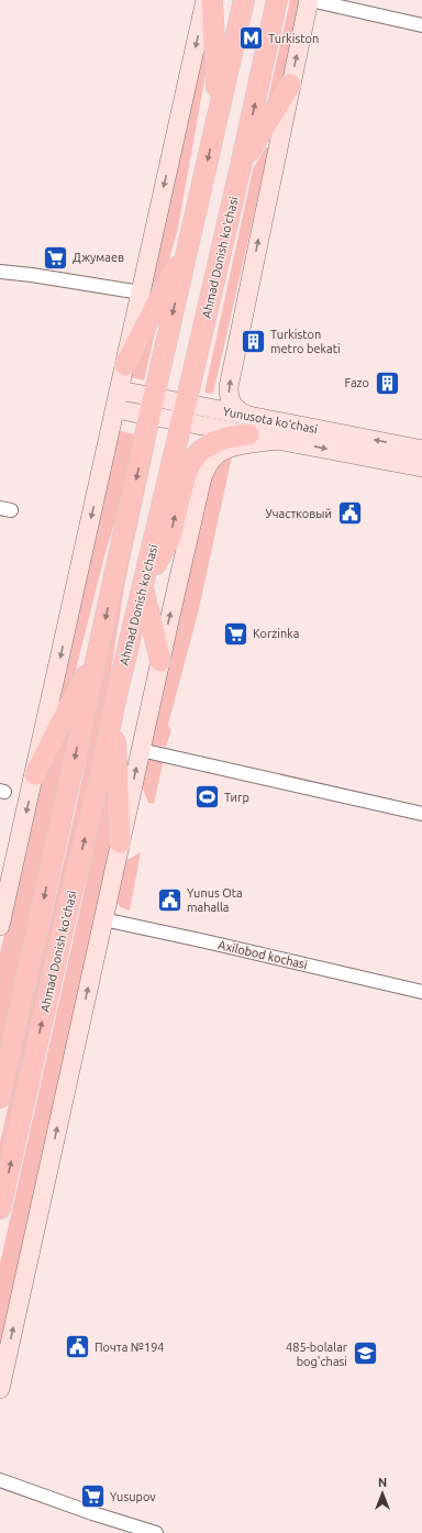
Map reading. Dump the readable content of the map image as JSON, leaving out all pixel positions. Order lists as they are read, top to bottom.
{
  "streets": {
    "main road": ["Ahmad Donish ko'chasi"],
    "street": ["Yunusota koʻchasi", "Axilobod kochasi"]
  },
  "crossings": [
    ["Ahmad Donish ko'chasi", "Yunusota koʻchasi"]
  ],
  "places": {
    "metro station": ["Turkiston"],
    "supermarket": ["Джумаев", "Korzinka", "Yusupov"],
    "building": ["Turkiston metro bekati", "Fazo"],
    "public building": ["Участковый", "Yunus Ota mahalla", "Почта №194"],
    "sports": ["Тигр"],
    "school or university": ["485-bolalar bog'chasi"]
  },
  "north": "top"
}
